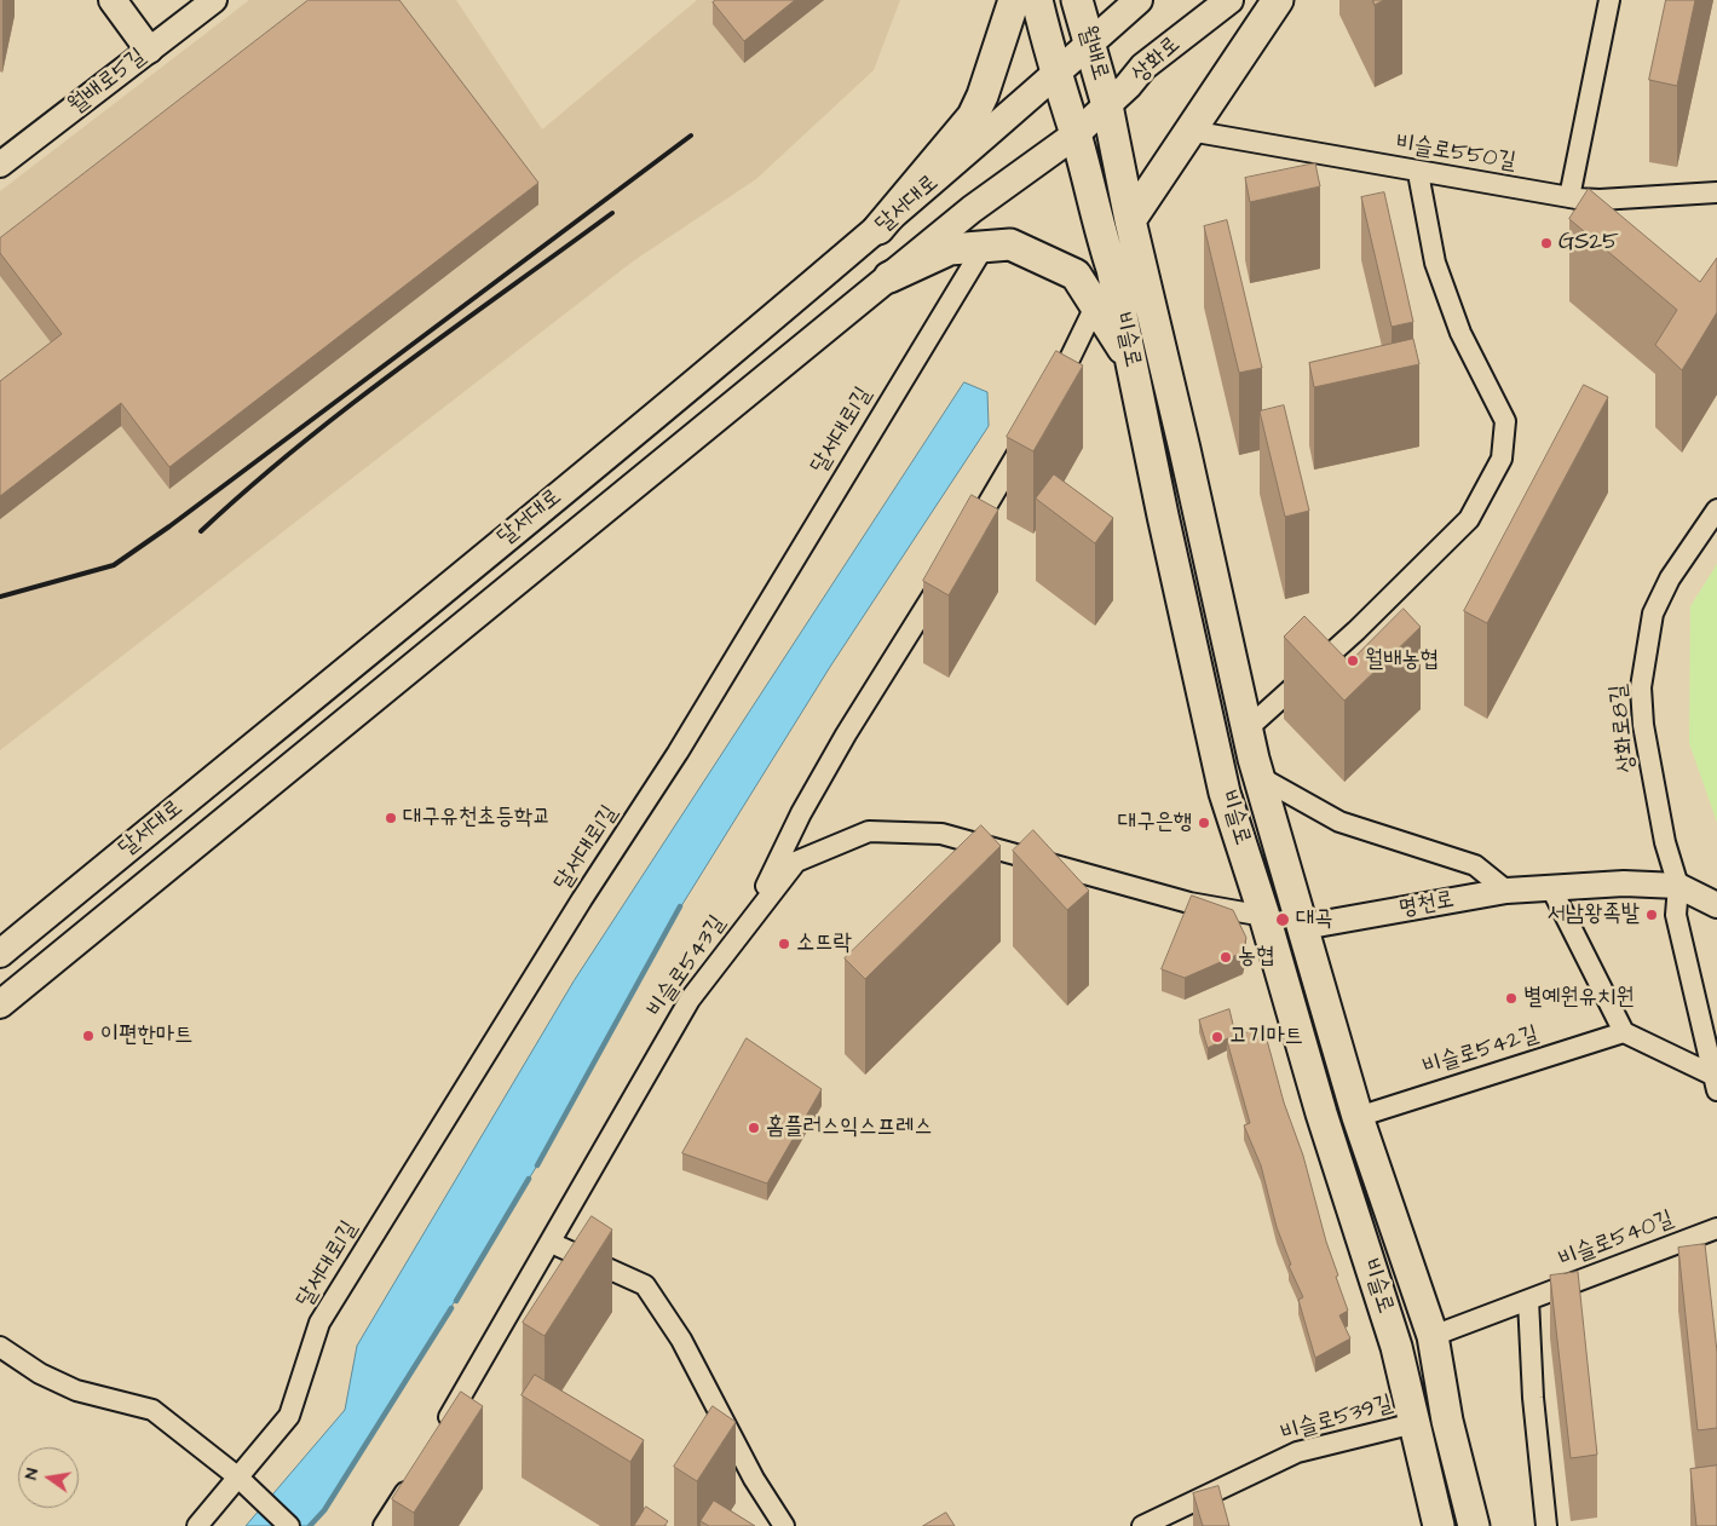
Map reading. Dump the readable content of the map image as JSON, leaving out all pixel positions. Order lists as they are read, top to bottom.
{
  "streets": {
    "main road": [
      "월배로",
      "상화로",
      "달서대로",
      "비슬로"
    ],
    "street": [
      "월배로5길",
      "비슬로550길",
      "달서대로1길",
      "상화로8길",
      "명천로",
      "비슬로543길",
      "비슬로542길",
      "비슬로540길",
      "비슬로539길"
    ]
  },
  "crossings": [
    ["월배로", "상화로"],
    ["월배로", "달서대로"],
    ["월배로", "비슬로"],
    ["상화로", "달서대로"],
    ["상화로", "비슬로"],
    ["달서대로", "비슬로"],
    ["비슬로", "명천로"],
    ["비슬로", "비슬로543길"],
    ["비슬로", "비슬로542길"],
    ["비슬로", "비슬로540길"],
    ["비슬로", "비슬로539길"],
    ["상화로8길", "명천로"]
  ],
  "places": [
    "GS25",
    "월배농협",
    "대구유천초등학교",
    "대구은행",
    "서남왕족발",
    "대곡",
    "소뜨락",
    "농협",
    "별예원유치원",
    "이편한마트",
    "고기마트",
    "홈플러스익스프레스"
  ],
  "north": "left"
}
